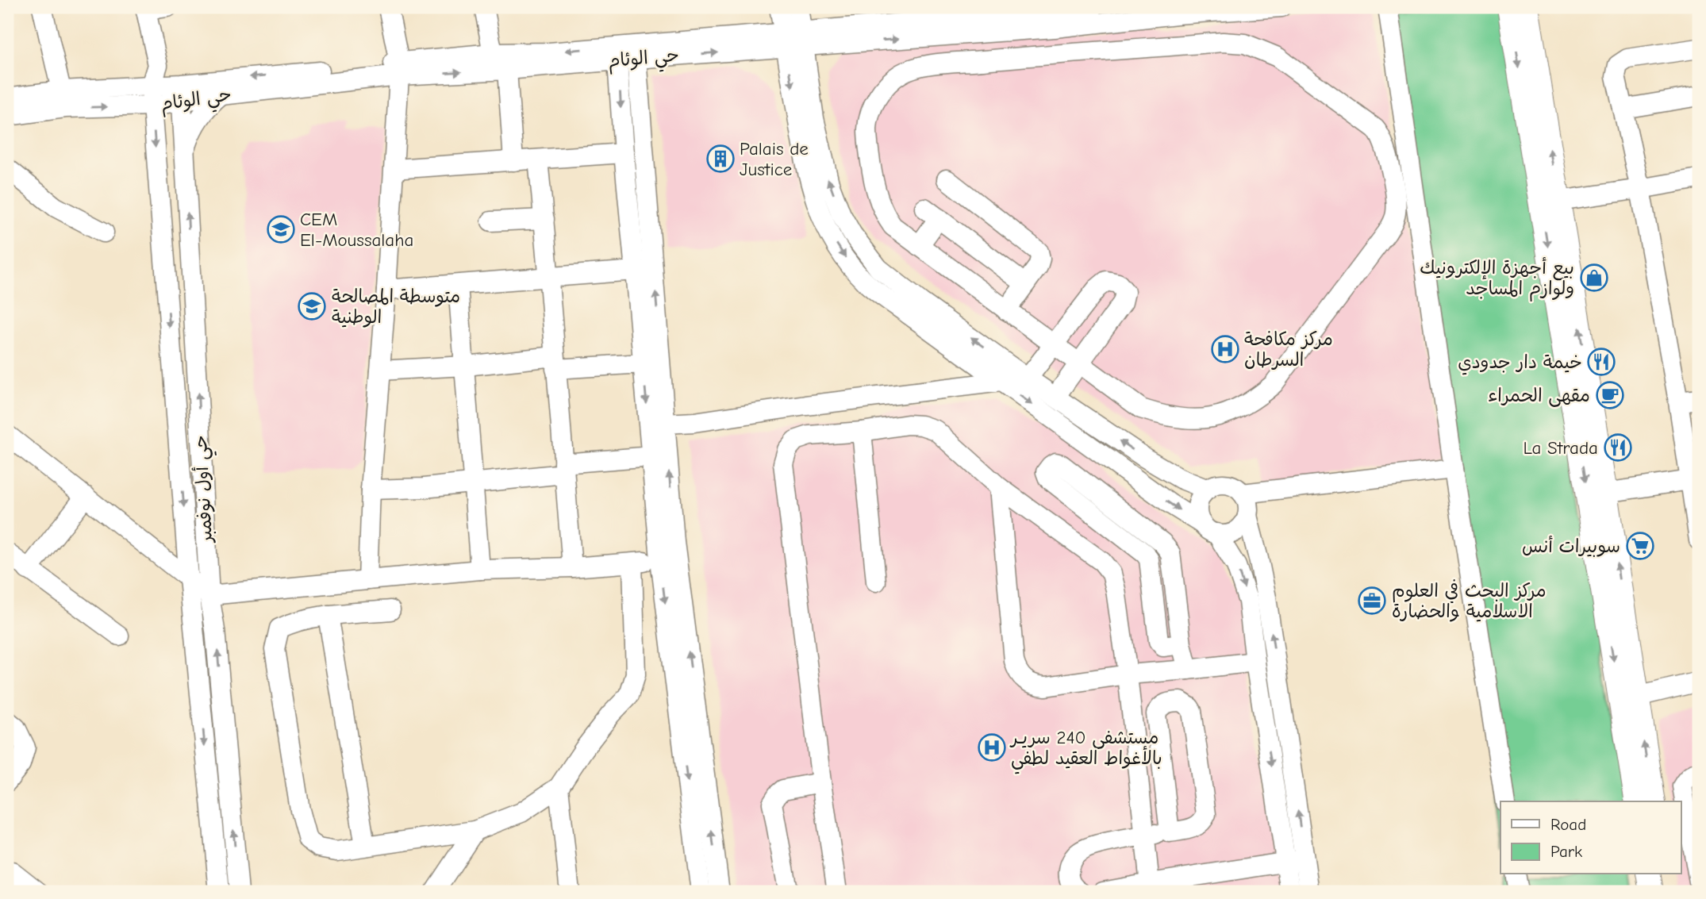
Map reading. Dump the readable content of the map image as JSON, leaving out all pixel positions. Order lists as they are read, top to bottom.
{
  "streets": {
    "street": ["حي الوئام", "حي أول نوفمبر"]
  },
  "crossings": [
    ["حي الوئام", "حي أول نوفمبر"]
  ],
  "places": {
    "building": ["Palais de Justice"],
    "school or university": ["CEM El-Moussalaha", "متوسطة المصالحة الوطنية"],
    "shop": ["بيع أجهزة الإلكترونيك ولوازم المساجد"],
    "hospital": ["مركز مكافحة السرطان", "مستشفى 240 سريـر بالأغواط العقيد لطفي"],
    "restaurant": ["خيمة دار جدودي", "La Strada"],
    "cafe": ["مقهى الحمراء"],
    "supermarket": ["سوبيرات أنس"],
    "office": ["مركز البحث في العلوم الاسلامية والحضارة"]
  },
  "legend": ["Road", "Park"]
}
